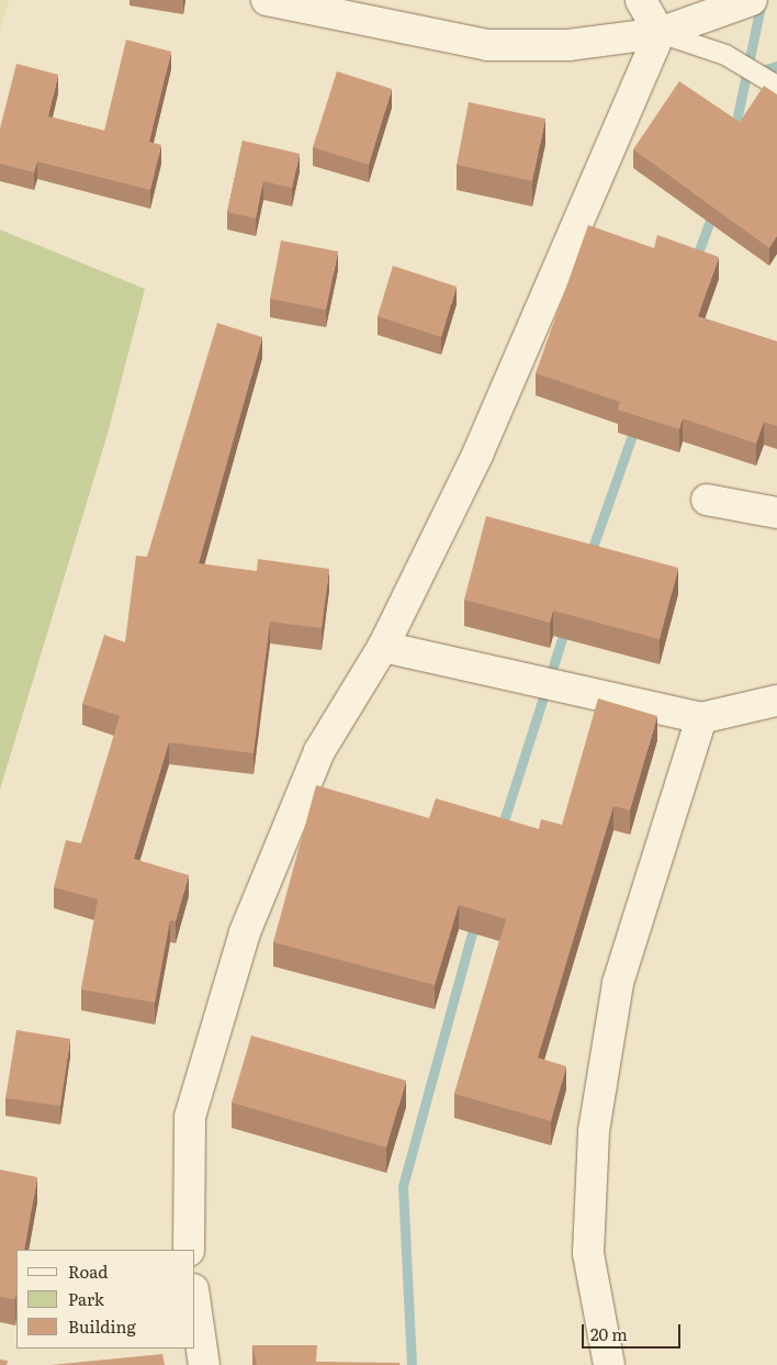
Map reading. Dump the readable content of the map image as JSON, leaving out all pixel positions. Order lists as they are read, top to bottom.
{
  "legend": ["Road", "Park", "Building"],
  "scale_bar": "20 m"
}
